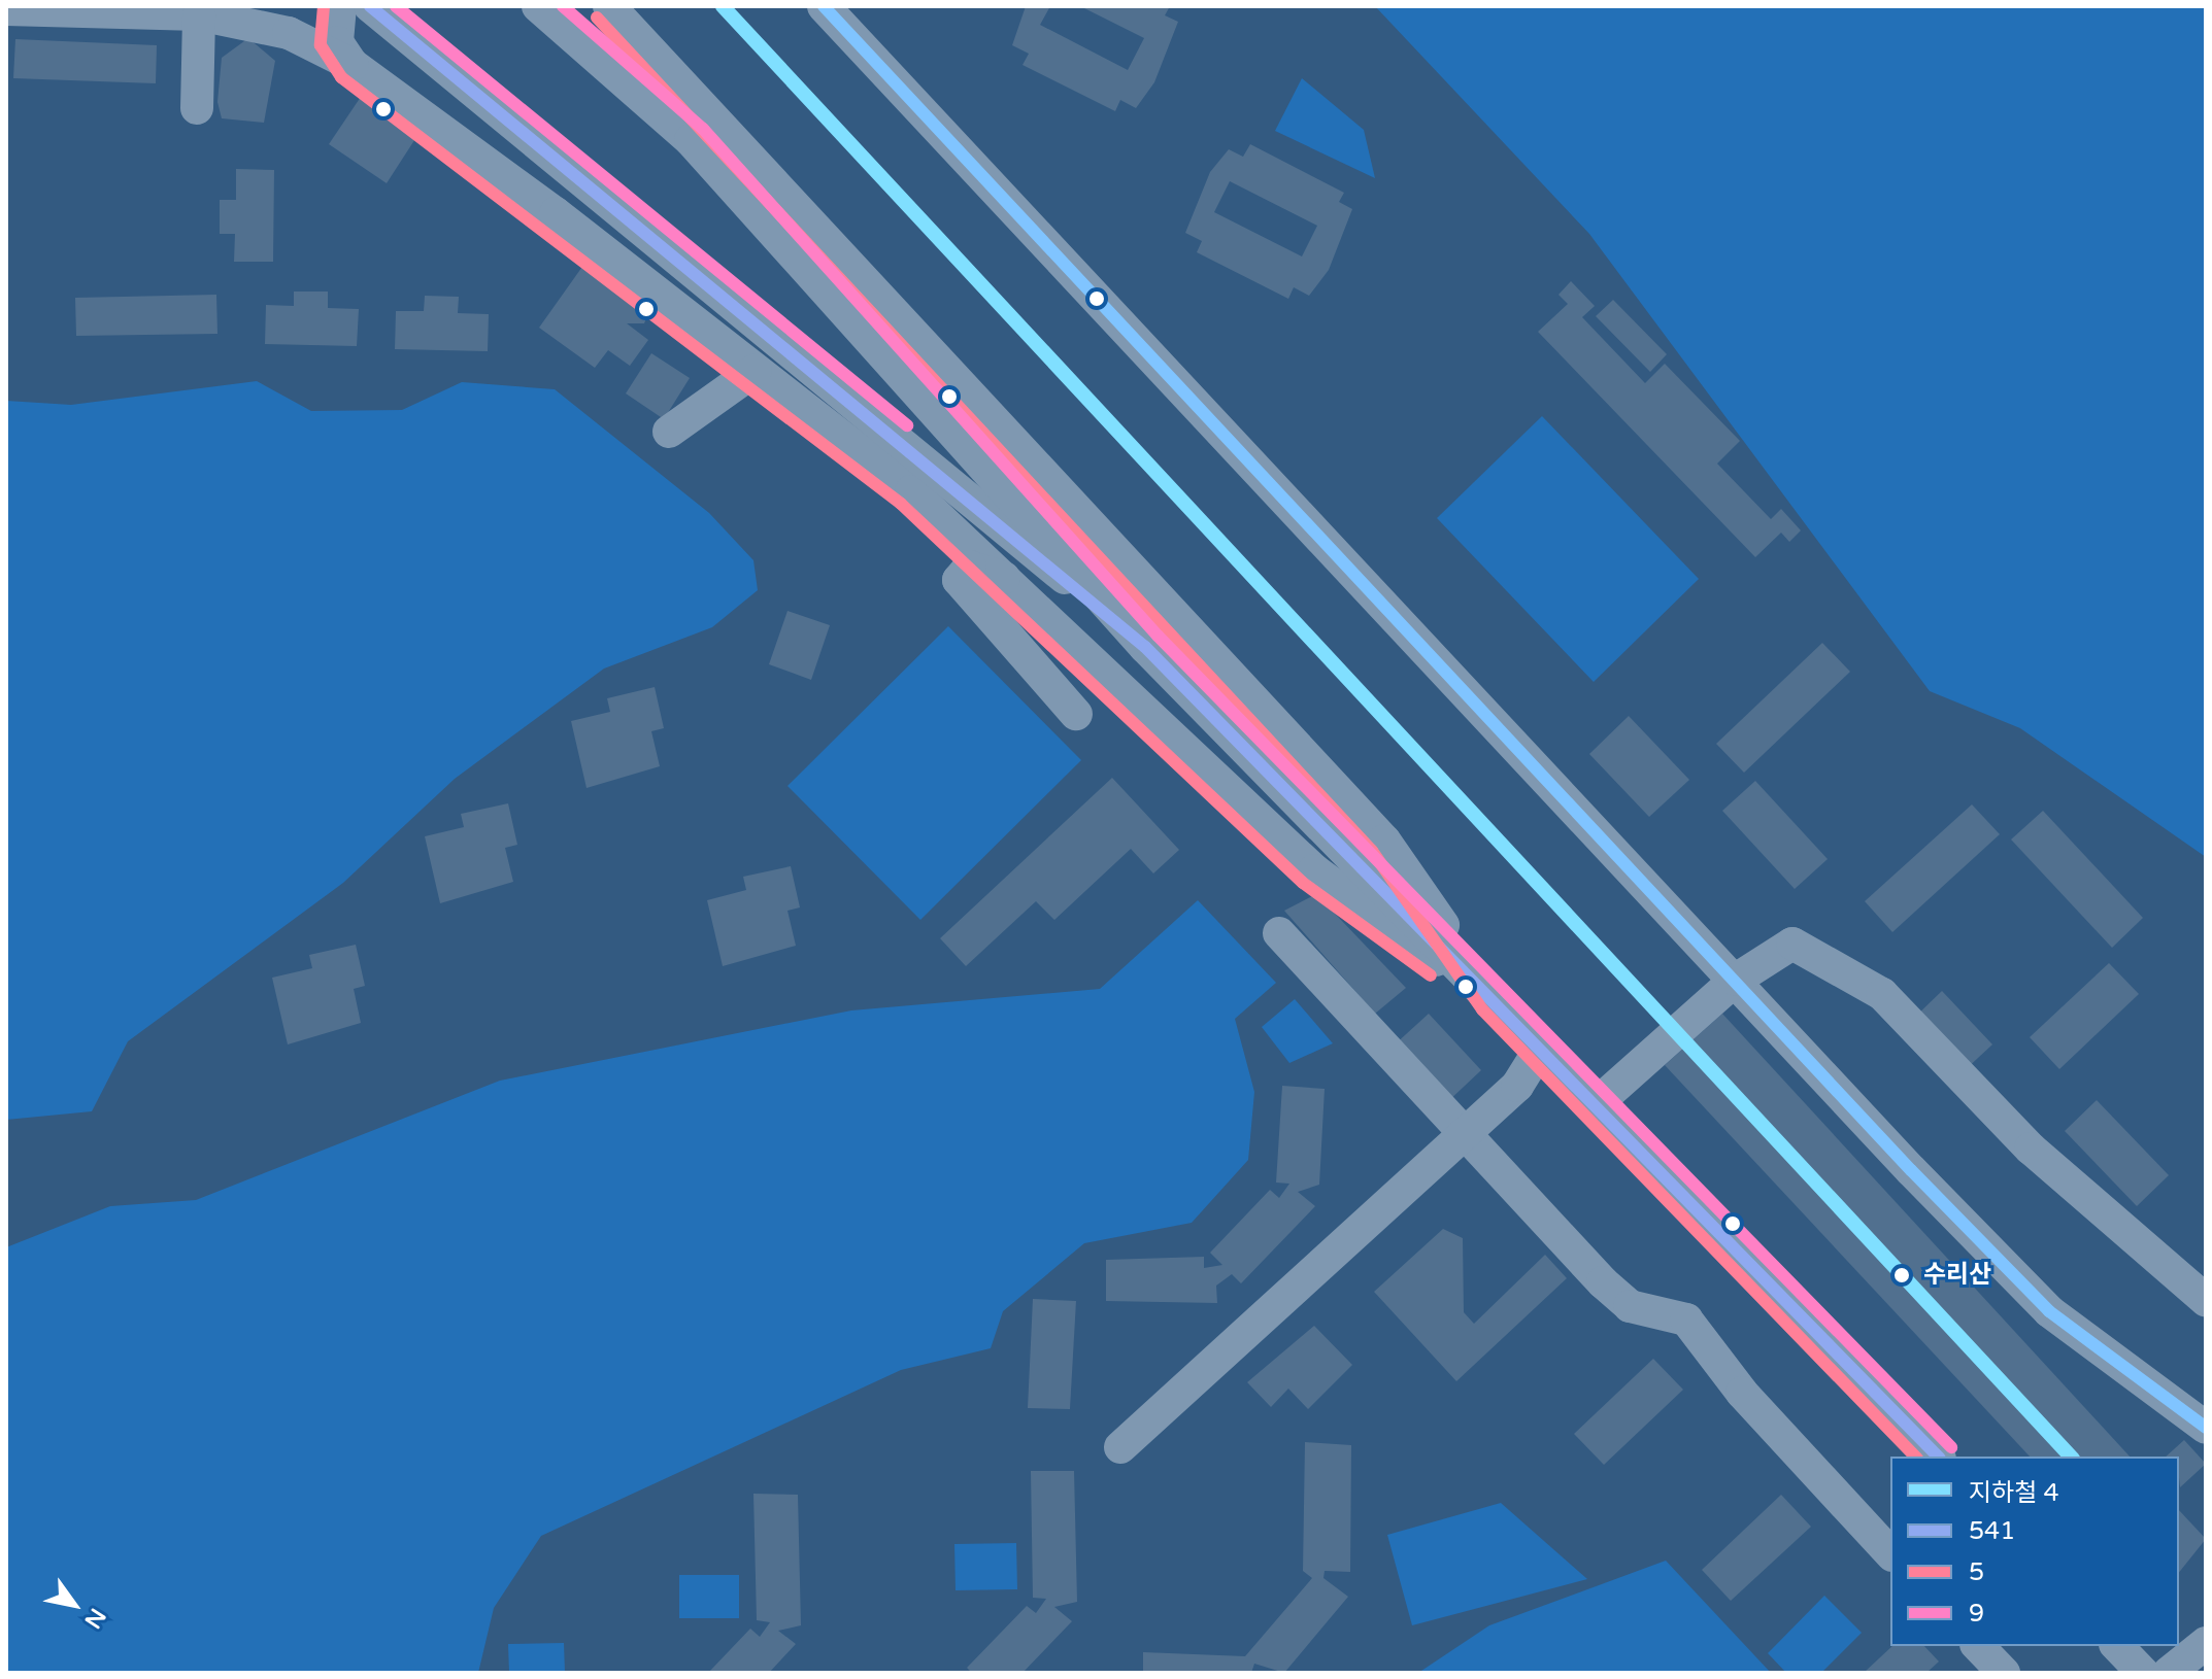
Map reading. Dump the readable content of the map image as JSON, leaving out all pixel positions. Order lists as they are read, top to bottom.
{
  "places": ["수리산"],
  "lines": [
    "metro line 4",
    "transit line 541",
    "transit line 5",
    "transit line 9"
  ],
  "legend": [
    "지하철 4",
    "541",
    "5",
    "9"
  ],
  "north": "bottom right"
}
